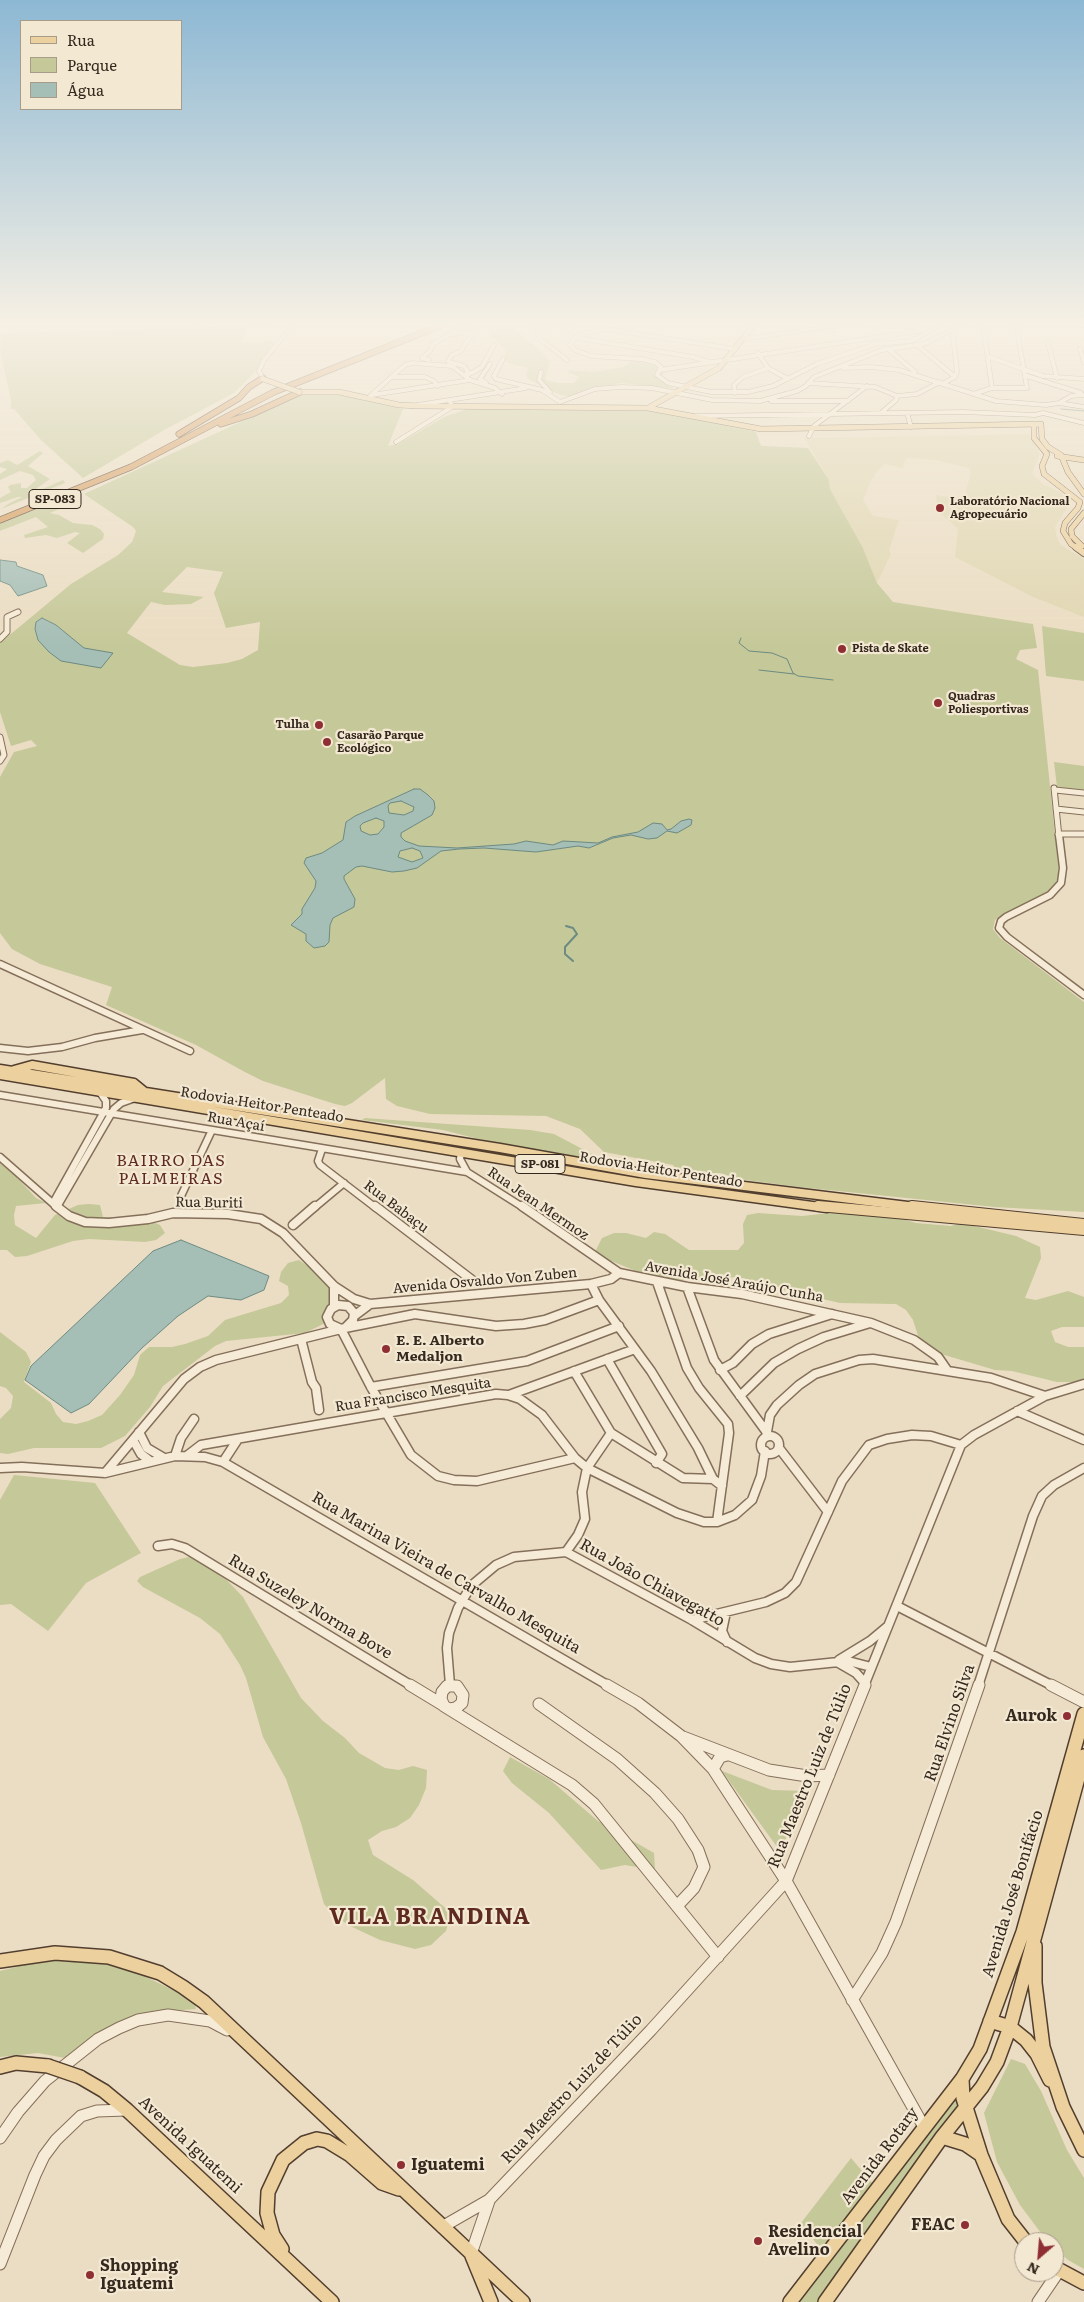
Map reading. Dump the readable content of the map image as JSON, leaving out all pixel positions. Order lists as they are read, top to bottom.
{
  "streets": {
    "highway": ["SP-083"],
    "main road": [
      "Rodovia Heitor Penteado",
      "SP-081",
      "Avenida José Bonifácio",
      "Avenida Iguatemi",
      "Avenida Rotary"
    ],
    "street": [
      "Rua Açaí",
      "Rua Buriti",
      "Rua Jean Mermoz",
      "Rua Babaçu",
      "Avenida Osvaldo Von Zuben",
      "Avenida José Araújo Cunha",
      "Rua Francisco Mesquita",
      "Rua Marina Vieira de Carvalho Mesquita",
      "Rua João Chiavegatto",
      "Rua Suzeley Norma Bove",
      "Rua Elvino Silva",
      "Rua Maestro Luiz de Túlio"
    ]
  },
  "crossings": [
    ["Rua Açaí", "Rua Jean Mermoz"],
    ["Rua Açaí", "Rua Babaçu"],
    ["Rua Buriti", "Avenida Osvaldo Von Zuben"],
    ["Rua Jean Mermoz", "Avenida Osvaldo Von Zuben"],
    ["Rua Jean Mermoz", "Avenida José Araújo Cunha"],
    ["Avenida Osvaldo Von Zuben", "Avenida José Araújo Cunha"],
    ["Rua Francisco Mesquita", "Rua Marina Vieira de Carvalho Mesquita"],
    ["Rua Marina Vieira de Carvalho Mesquita", "Rua João Chiavegatto"],
    ["Rua Marina Vieira de Carvalho Mesquita", "Rua Elvino Silva"],
    ["Rua Marina Vieira de Carvalho Mesquita", "Rua Maestro Luiz de Túlio"],
    ["Rua Marina Vieira de Carvalho Mesquita", "Avenida Rotary"],
    ["Rua João Chiavegatto", "Rua Suzeley Norma Bove"],
    ["Rua João Chiavegatto", "Rua Maestro Luiz de Túlio"],
    ["Rua Suzeley Norma Bove", "Rua Maestro Luiz de Túlio"],
    ["Avenida José Bonifácio", "Avenida Rotary"]
  ],
  "districts": ["BAIRRO DAS PALMEIRAS", "VILA BRANDINA"],
  "places": [
    "Laboratório Nacional Agropecuário",
    "Pista de Skate",
    "Quadras Poliesportivas",
    "Tulha",
    "Casarão Parque Ecológico",
    "E. E. Alberto Medaljon",
    "Aurok",
    "Iguatemi",
    "FEAC",
    "Residencial Avelino",
    "Shopping Iguatemi"
  ],
  "legend": ["Rua", "Parque", "Água"],
  "north": "bottom left"
}
